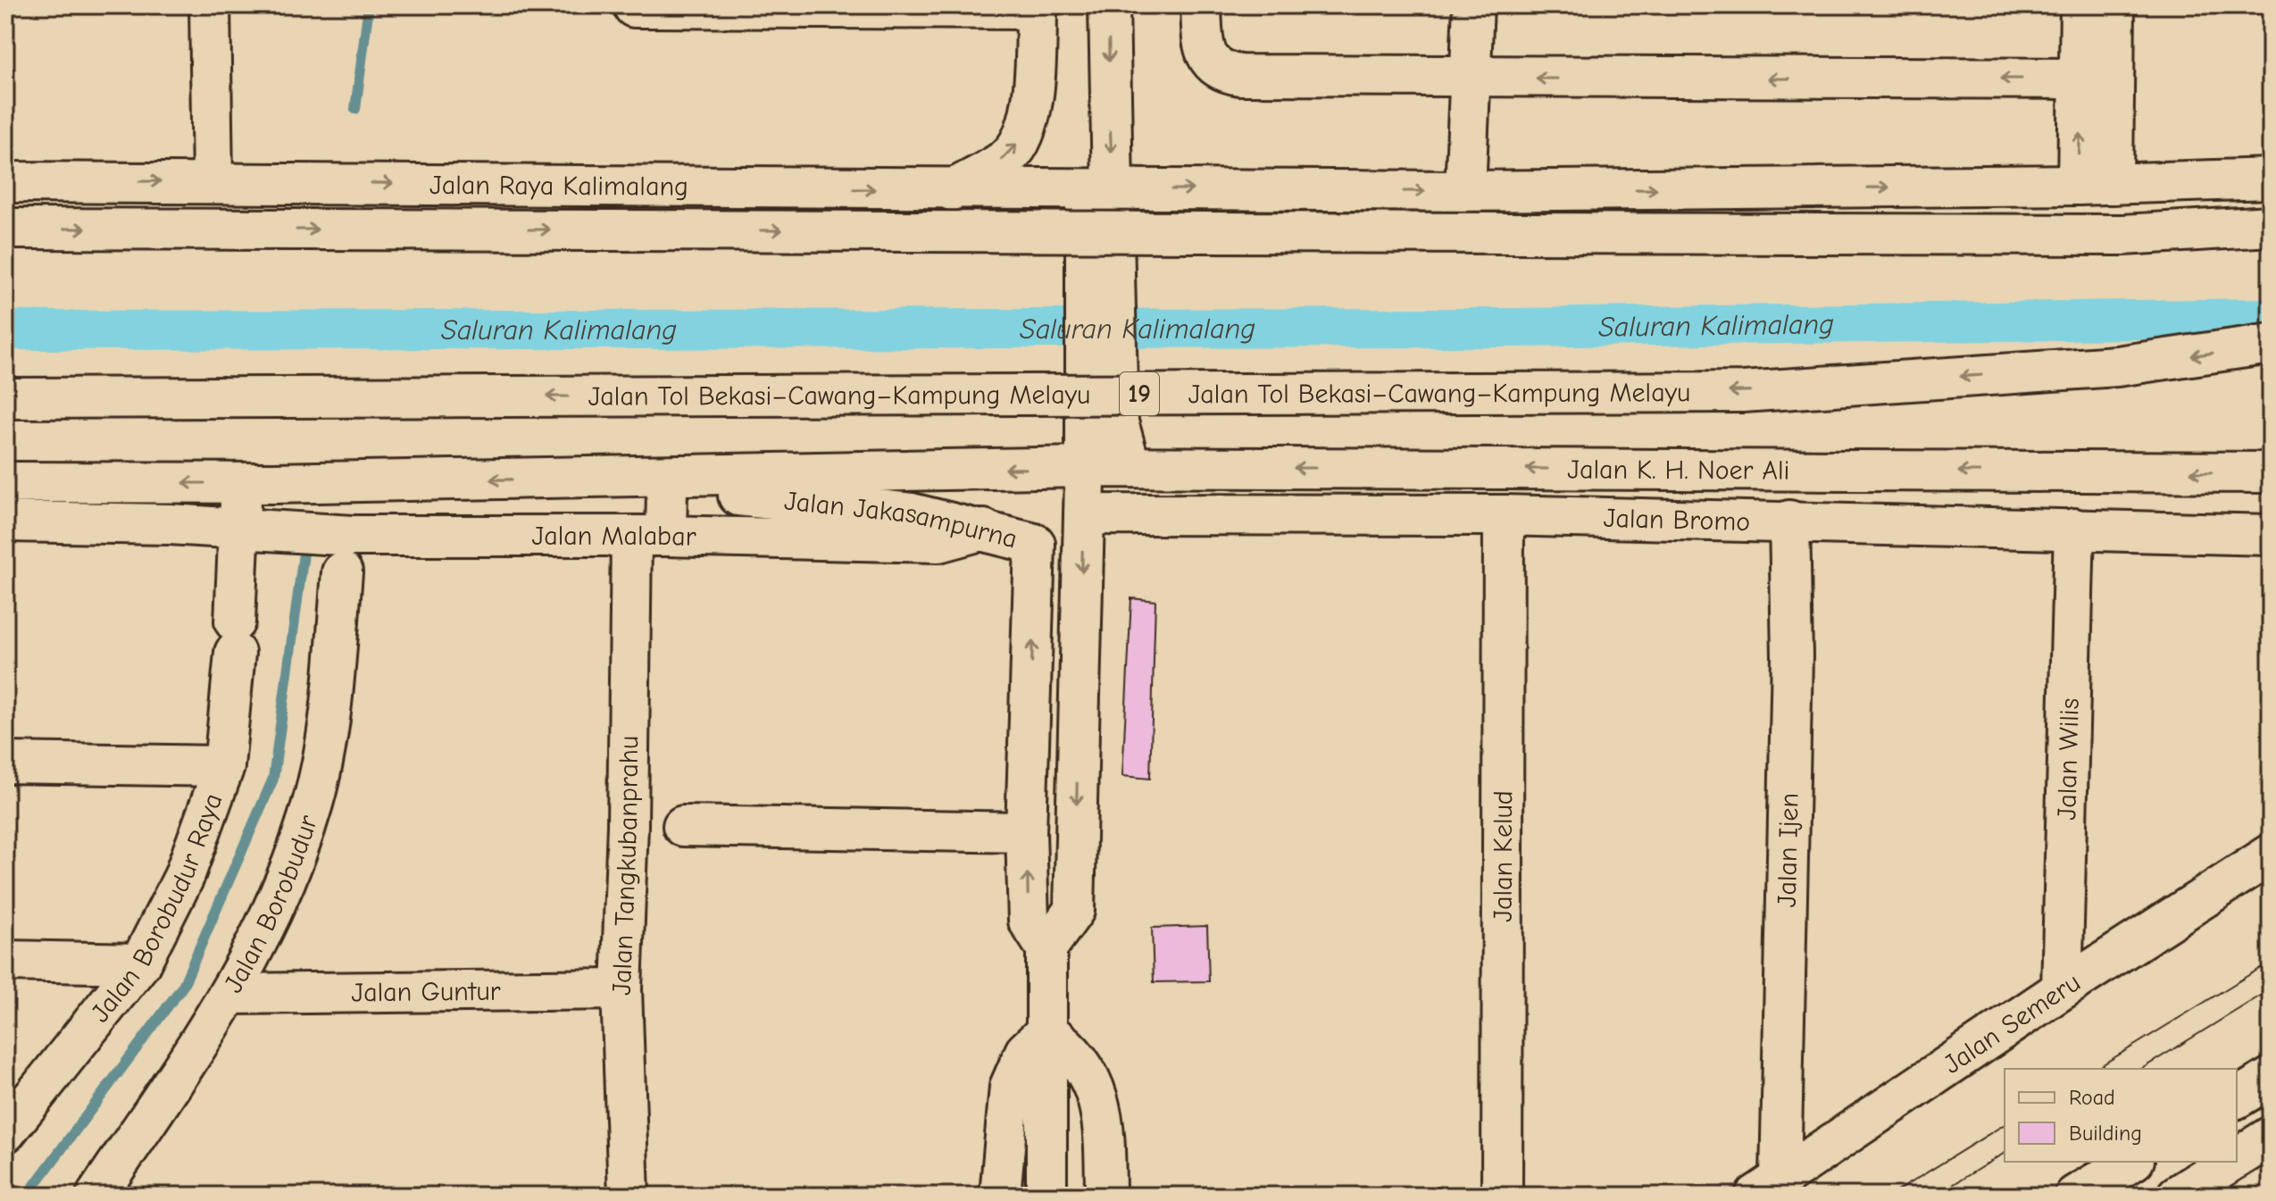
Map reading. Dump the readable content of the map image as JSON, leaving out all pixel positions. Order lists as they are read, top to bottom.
{
  "streets": {
    "main road": [
      "Jalan Raya Kalimalang",
      "Jalan Tol Bekasi–Cawang–Kampung Melayu",
      "19",
      "Jalan K. H. Noer Ali",
      "Jalan Bromo",
      "Jalan Jakasampurna",
      "Jalan Malabar",
      "Jalan Wilis",
      "Jalan Ijen",
      "Jalan Kelud",
      "Jalan Tangkubanprahu",
      "Jalan Borobudur",
      "Jalan Borobudur Raya",
      "Jalan Guntur",
      "Jalan Semeru"
    ]
  },
  "crossings": [
    ["Jalan Bromo", "Jalan Wilis"],
    ["Jalan Bromo", "Jalan Ijen"],
    ["Jalan Bromo", "Jalan Kelud"],
    ["Jalan Jakasampurna", "Jalan Malabar"],
    ["Jalan Jakasampurna", "Jalan Tangkubanprahu"],
    ["Jalan Malabar", "Jalan Tangkubanprahu"],
    ["Jalan Malabar", "Jalan Borobudur Raya"],
    ["Jalan Wilis", "Jalan Semeru"],
    ["Jalan Ijen", "Jalan Semeru"],
    ["Jalan Tangkubanprahu", "Jalan Guntur"],
    ["Jalan Borobudur", "Jalan Guntur"]
  ],
  "water": ["Saluran Kalimalang"],
  "legend": ["Road", "Building"]
}
